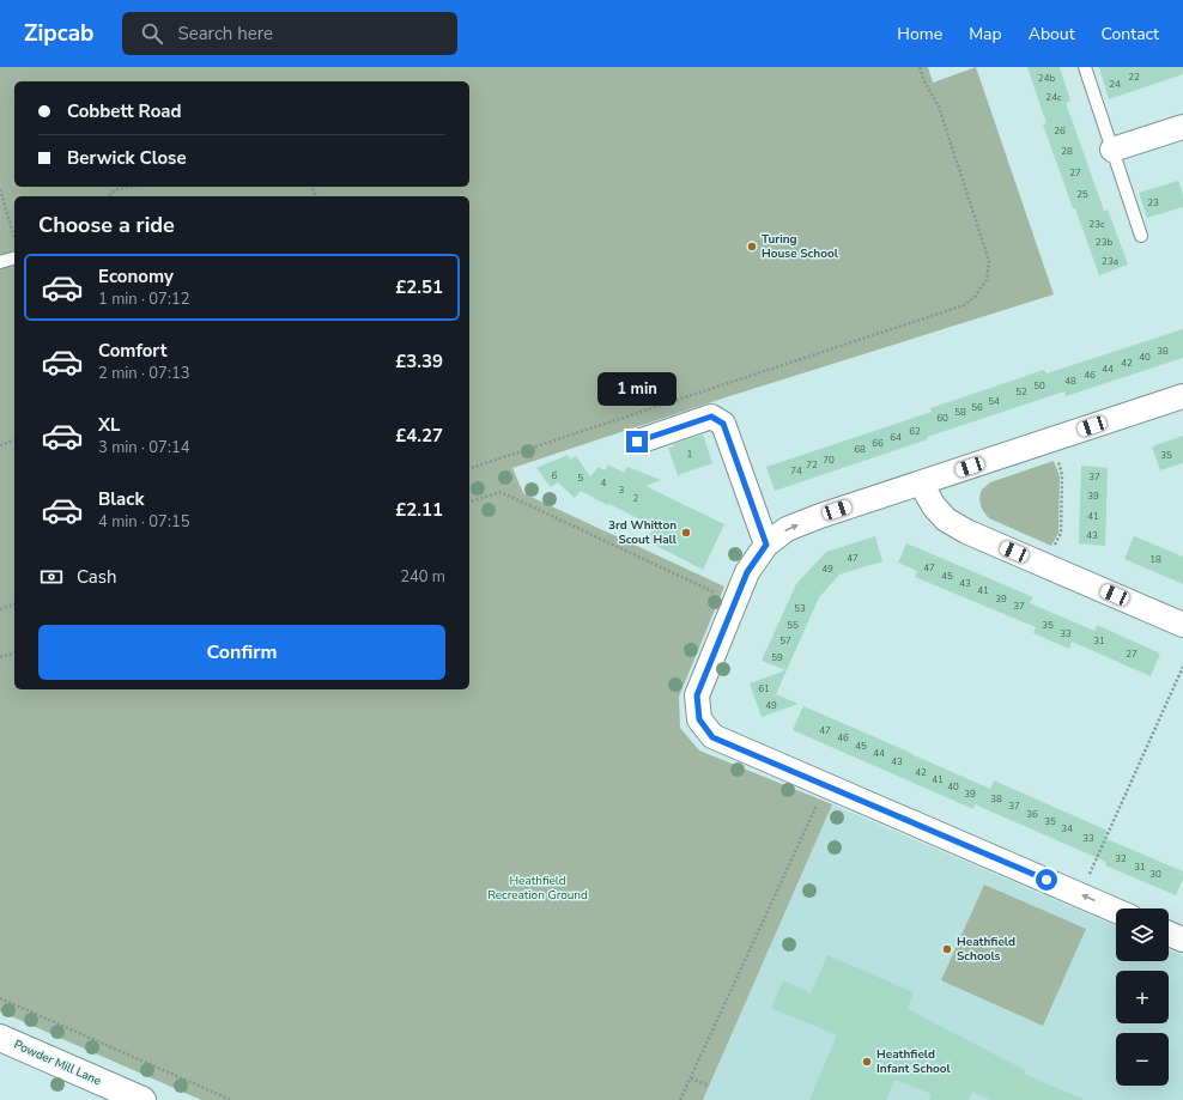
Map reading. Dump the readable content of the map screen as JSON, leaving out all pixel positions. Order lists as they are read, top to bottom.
{
  "streets": {
    "street": ["Powder Mill Lane"]
  },
  "parks": ["Heathfield Recreation Ground"],
  "places": [
    "Turing House School",
    "3rd Whitton Scout Hall",
    "Heathfield Schools",
    "Heathfield Infant School"
  ],
  "house_numbers": [
    "22",
    "24b",
    "24",
    "24c",
    "26",
    "28",
    "27",
    "25",
    "23",
    "23c",
    "23b",
    "23a",
    "38",
    "40",
    "42",
    "44",
    "46",
    "48",
    "50",
    "52",
    "54",
    "56",
    "58",
    "60",
    "62",
    "64",
    "66",
    "68",
    "1",
    "35",
    "70",
    "72",
    "74",
    "6",
    "37",
    "5",
    "4",
    "3",
    "39",
    "2",
    "41",
    "43",
    "47",
    "18",
    "47",
    "49",
    "45",
    "43",
    "41",
    "39",
    "37",
    "53",
    "55",
    "35",
    "33",
    "57",
    "31",
    "27",
    "59",
    "61",
    "49",
    "47",
    "46",
    "45",
    "44",
    "43",
    "42",
    "41",
    "40",
    "39",
    "38",
    "37",
    "36",
    "35",
    "34",
    "33",
    "32",
    "31",
    "30"
  ],
  "page": {
    "header": "Zipcab",
    "search": "Search here",
    "nav": [
      "Home",
      "Map",
      "About",
      "Contact"
    ],
    "banner": ["Cobbett Road", "Berwick Close"],
    "heading": "Choose a ride",
    "list": [
      {
        "name": "Economy",
        "note": "1 min · 07:12",
        "value": "£2.51"
      },
      {
        "name": "Comfort",
        "note": "2 min · 07:13",
        "value": "£3.39"
      },
      {
        "name": "XL",
        "note": "3 min · 07:14",
        "value": "£4.27"
      },
      {
        "name": "Black",
        "note": "4 min · 07:15",
        "value": "£2.11"
      }
    ],
    "bubble": "1 min",
    "pay": ["Cash", "240 m"],
    "buttons": "Confirm",
    "map_buttons": ["+", "−"]
  }
}
